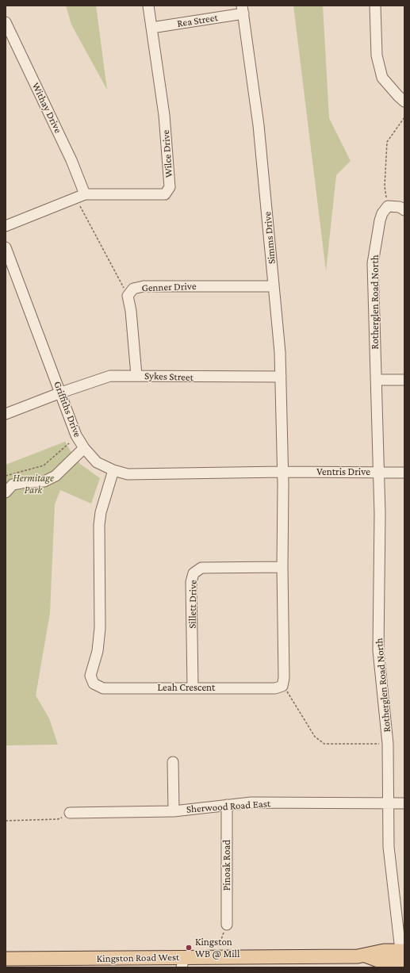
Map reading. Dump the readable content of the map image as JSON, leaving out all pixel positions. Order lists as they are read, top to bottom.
{
  "streets": {
    "main road": ["Kingston Road West"],
    "street": [
      "Rea Street",
      "Withay Drive",
      "Wilce Drive",
      "Simms Drive",
      "Genner Drive",
      "Rotherglen Road North",
      "Sykes Street",
      "Griffiths Drive",
      "Ventris Drive",
      "Sillett Drive",
      "Leah Crescent",
      "Sherwood Road East",
      "Pinoak Road"
    ]
  },
  "crossings": [
    ["Rea Street", "Wilce Drive"],
    ["Rea Street", "Simms Drive"],
    ["Withay Drive", "Wilce Drive"],
    ["Simms Drive", "Genner Drive"],
    ["Simms Drive", "Sykes Street"],
    ["Simms Drive", "Griffiths Drive"],
    ["Simms Drive", "Ventris Drive"],
    ["Genner Drive", "Sykes Street"],
    ["Rotherglen Road North", "Ventris Drive"],
    ["Rotherglen Road North", "Sherwood Road East"],
    ["Rotherglen Road North", "Kingston Road West"],
    ["Sykes Street", "Griffiths Drive"],
    ["Griffiths Drive", "Ventris Drive"],
    ["Griffiths Drive", "Leah Crescent"],
    ["Sillett Drive", "Leah Crescent"],
    ["Sherwood Road East", "Pinoak Road"]
  ],
  "parks": ["Hermitage Park"],
  "places": ["Kingston WB @ Mill"]
}
